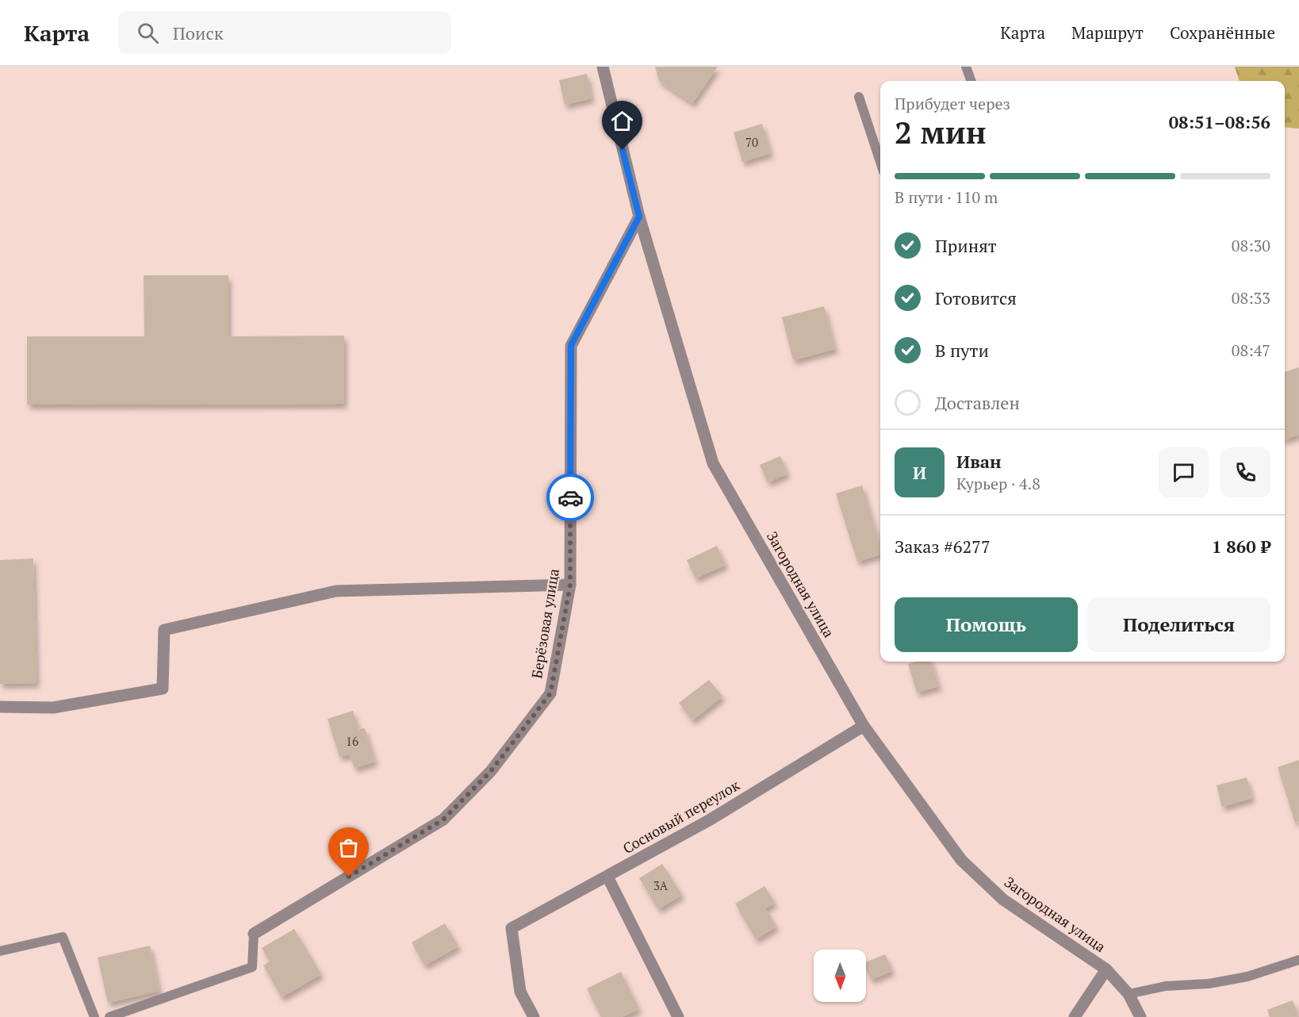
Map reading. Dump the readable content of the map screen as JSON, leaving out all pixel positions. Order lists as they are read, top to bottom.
{
  "streets": {
    "street": ["Загородная улица", "Берёзовая улица", "Сосновый переулок"]
  },
  "crossings": [
    ["Загородная улица", "Берёзовая улица"],
    ["Загородная улица", "Сосновый переулок"]
  ],
  "house_numbers": ["70", "16", "3А"],
  "north": "bottom",
  "page": {
    "header": "Карта",
    "search": "Поиск",
    "nav": ["Карта", "Маршрут", "Сохранённые"],
    "heading": ["2 мин", "Прибудет через", "08:51–08:56"],
    "panel": [
      "Иван",
      "Курьер · 4.8",
      "Заказ #6277",
      "1 860 ₽"
    ],
    "bar": "В пути · 110 m",
    "list": [
      ["Принят", "08:30"],
      ["Готовится", "08:33"],
      ["В пути", "08:47"],
      "Доставлен"
    ],
    "round": "И",
    "buttons": ["Помощь", "Поделиться"]
  }
}
